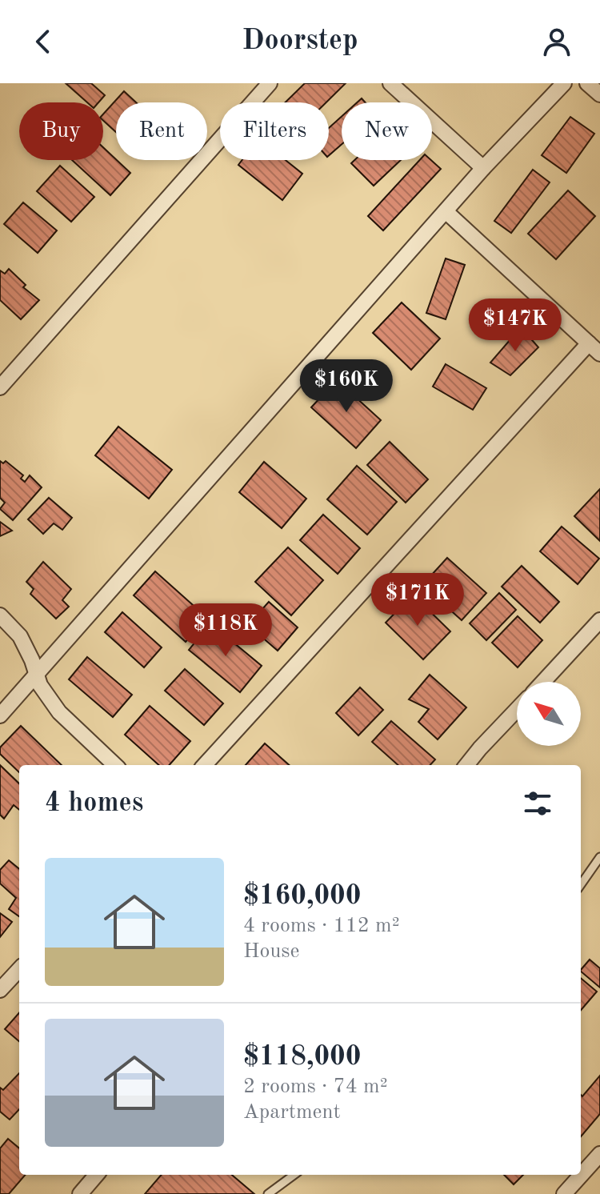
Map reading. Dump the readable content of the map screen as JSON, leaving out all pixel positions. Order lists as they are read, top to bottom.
{
  "north": "top left",
  "page": {
    "header": "Doorstep",
    "chip": [
      "Buy",
      "Rent",
      "Filters",
      "New"
    ],
    "price": [
      "$147K",
      "$160K",
      "$171K",
      "$118K"
    ],
    "heading": "4 homes",
    "list": [
      {
        "name": "$160,000",
        "note": "4 rooms · 112 m² · House"
      },
      {
        "name": "$118,000",
        "note": "2 rooms · 74 m² · Apartment"
      }
    ]
  }
}
